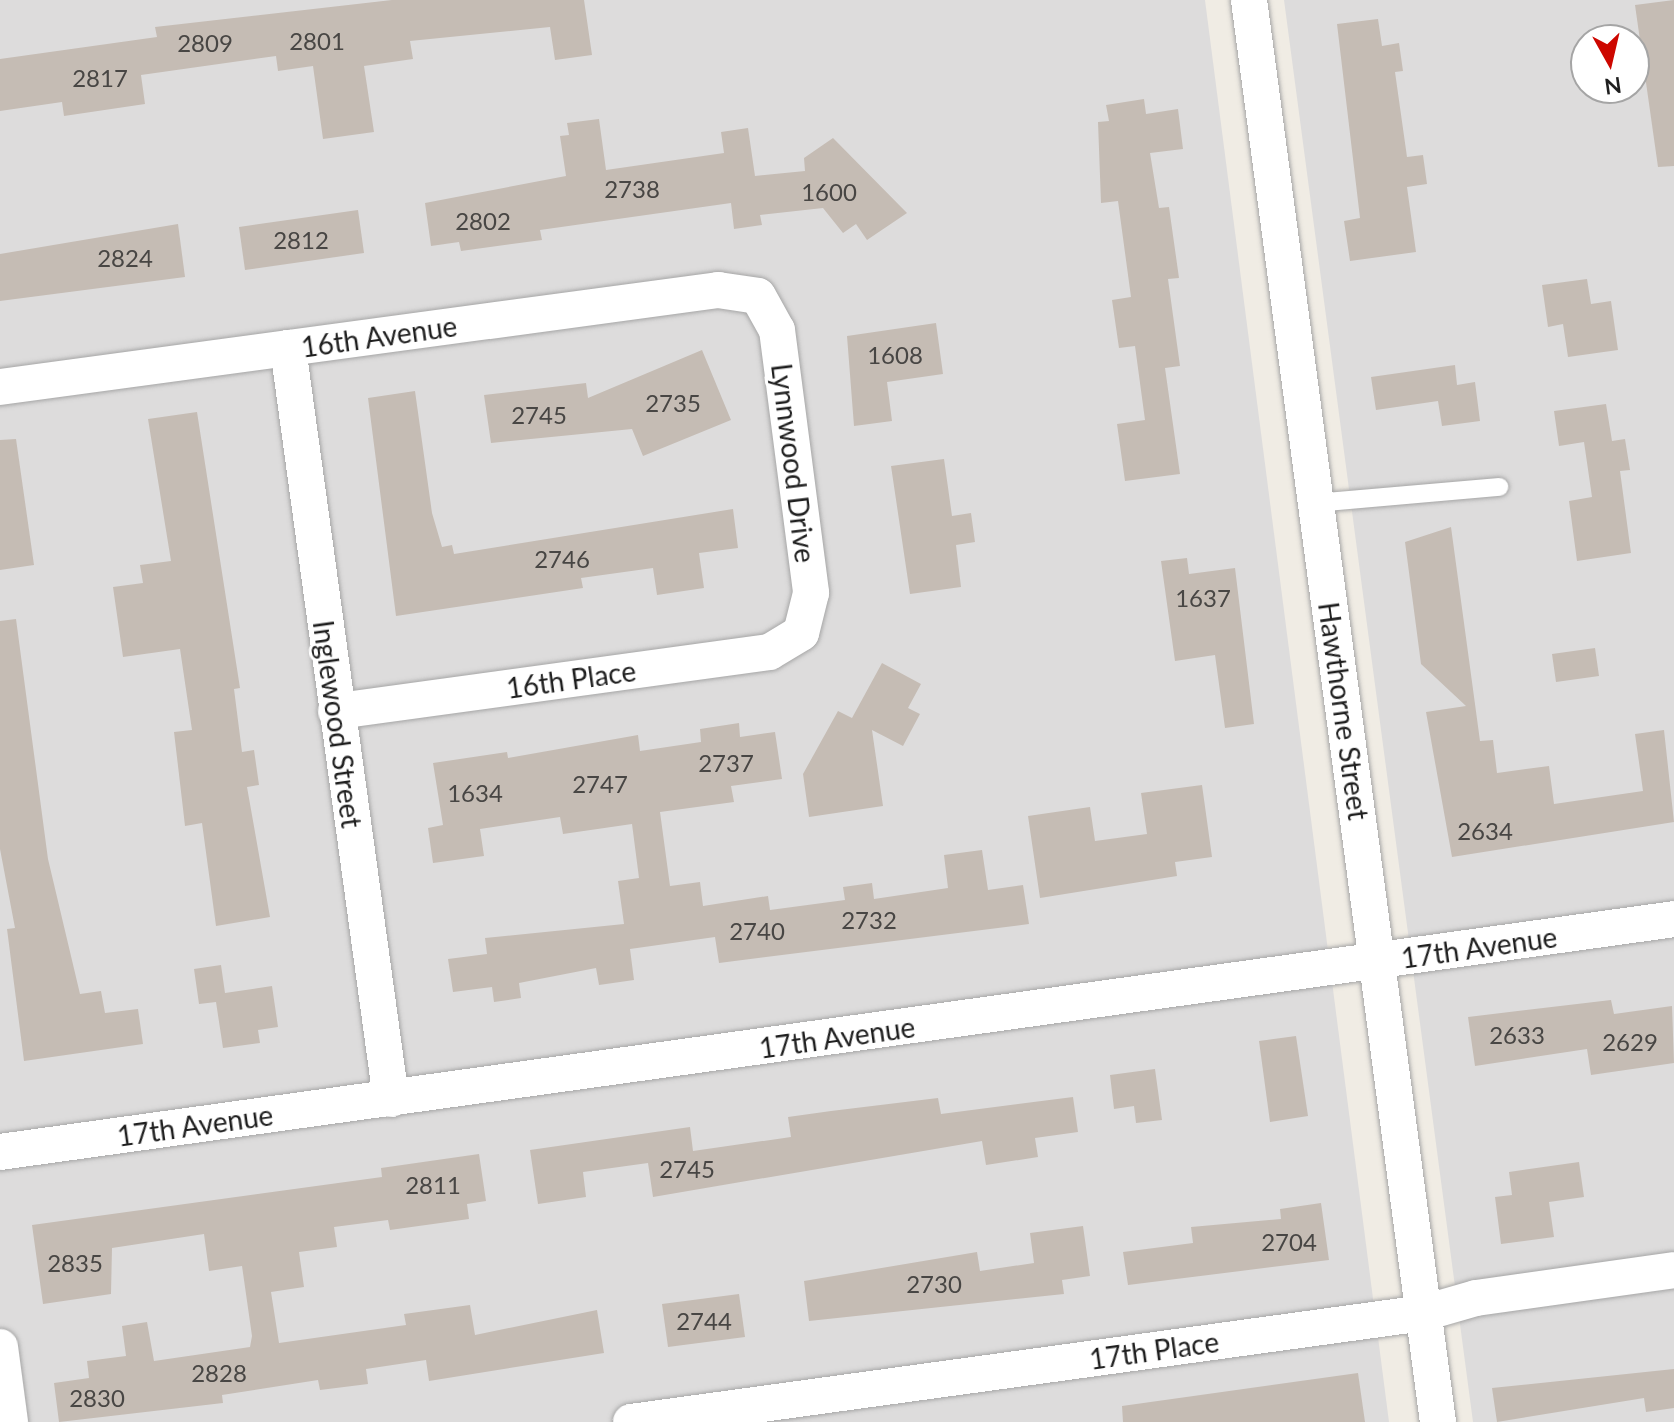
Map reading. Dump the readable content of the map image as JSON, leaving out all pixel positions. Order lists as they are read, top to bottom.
{
  "streets": {
    "street": [
      "16th Avenue",
      "Lynnwood Drive",
      "16th Place",
      "Hawthorne Street",
      "Inglewood Street",
      "17th Avenue",
      "17th Place"
    ]
  },
  "crossings": [
    ["16th Avenue", "Lynnwood Drive"],
    ["16th Avenue", "Inglewood Street"],
    ["Lynnwood Drive", "16th Place"],
    ["16th Place", "Inglewood Street"],
    ["Hawthorne Street", "17th Avenue"],
    ["Hawthorne Street", "17th Place"],
    ["Inglewood Street", "17th Avenue"]
  ],
  "house_numbers": [
    "2801",
    "2809",
    "2817",
    "2738",
    "1600",
    "2802",
    "2812",
    "2824",
    "1608",
    "2735",
    "2745",
    "2746",
    "1637",
    "2737",
    "2747",
    "1634",
    "2634",
    "2732",
    "2740",
    "2633",
    "2629",
    "2745",
    "2811",
    "2704",
    "2835",
    "2730",
    "2744",
    "2828",
    "2830"
  ],
  "north": "bottom"
}
